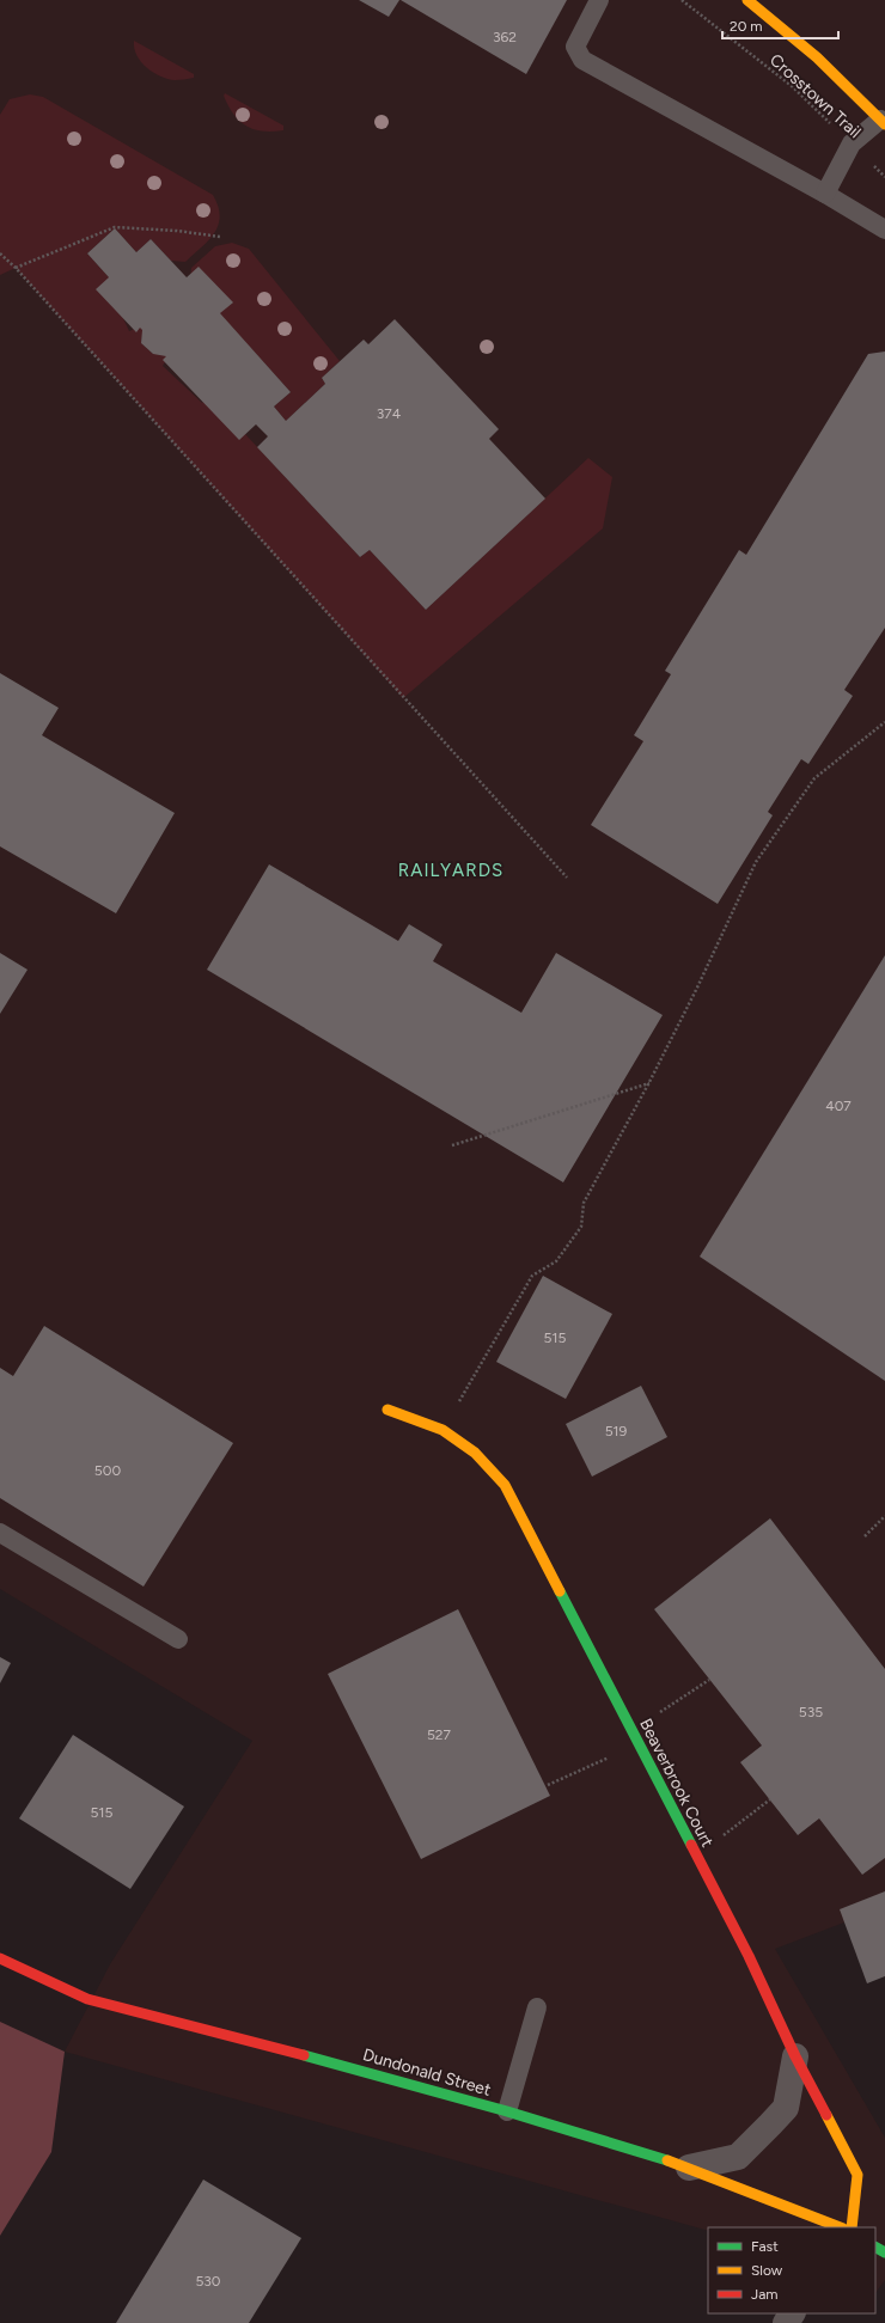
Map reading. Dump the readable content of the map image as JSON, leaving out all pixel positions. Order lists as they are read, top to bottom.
{
  "streets": {
    "street": ["Beaverbrook Court", "Dundonald Street"],
    "path": ["Crosstown Trail"]
  },
  "districts": ["RAILYARDS"],
  "house_numbers": [
    "362",
    "374",
    "407",
    "515",
    "519",
    "500",
    "535",
    "527",
    "515",
    "530"
  ],
  "legend": ["Fast", "Slow", "Jam"],
  "scale_bar": "20 m"
}
